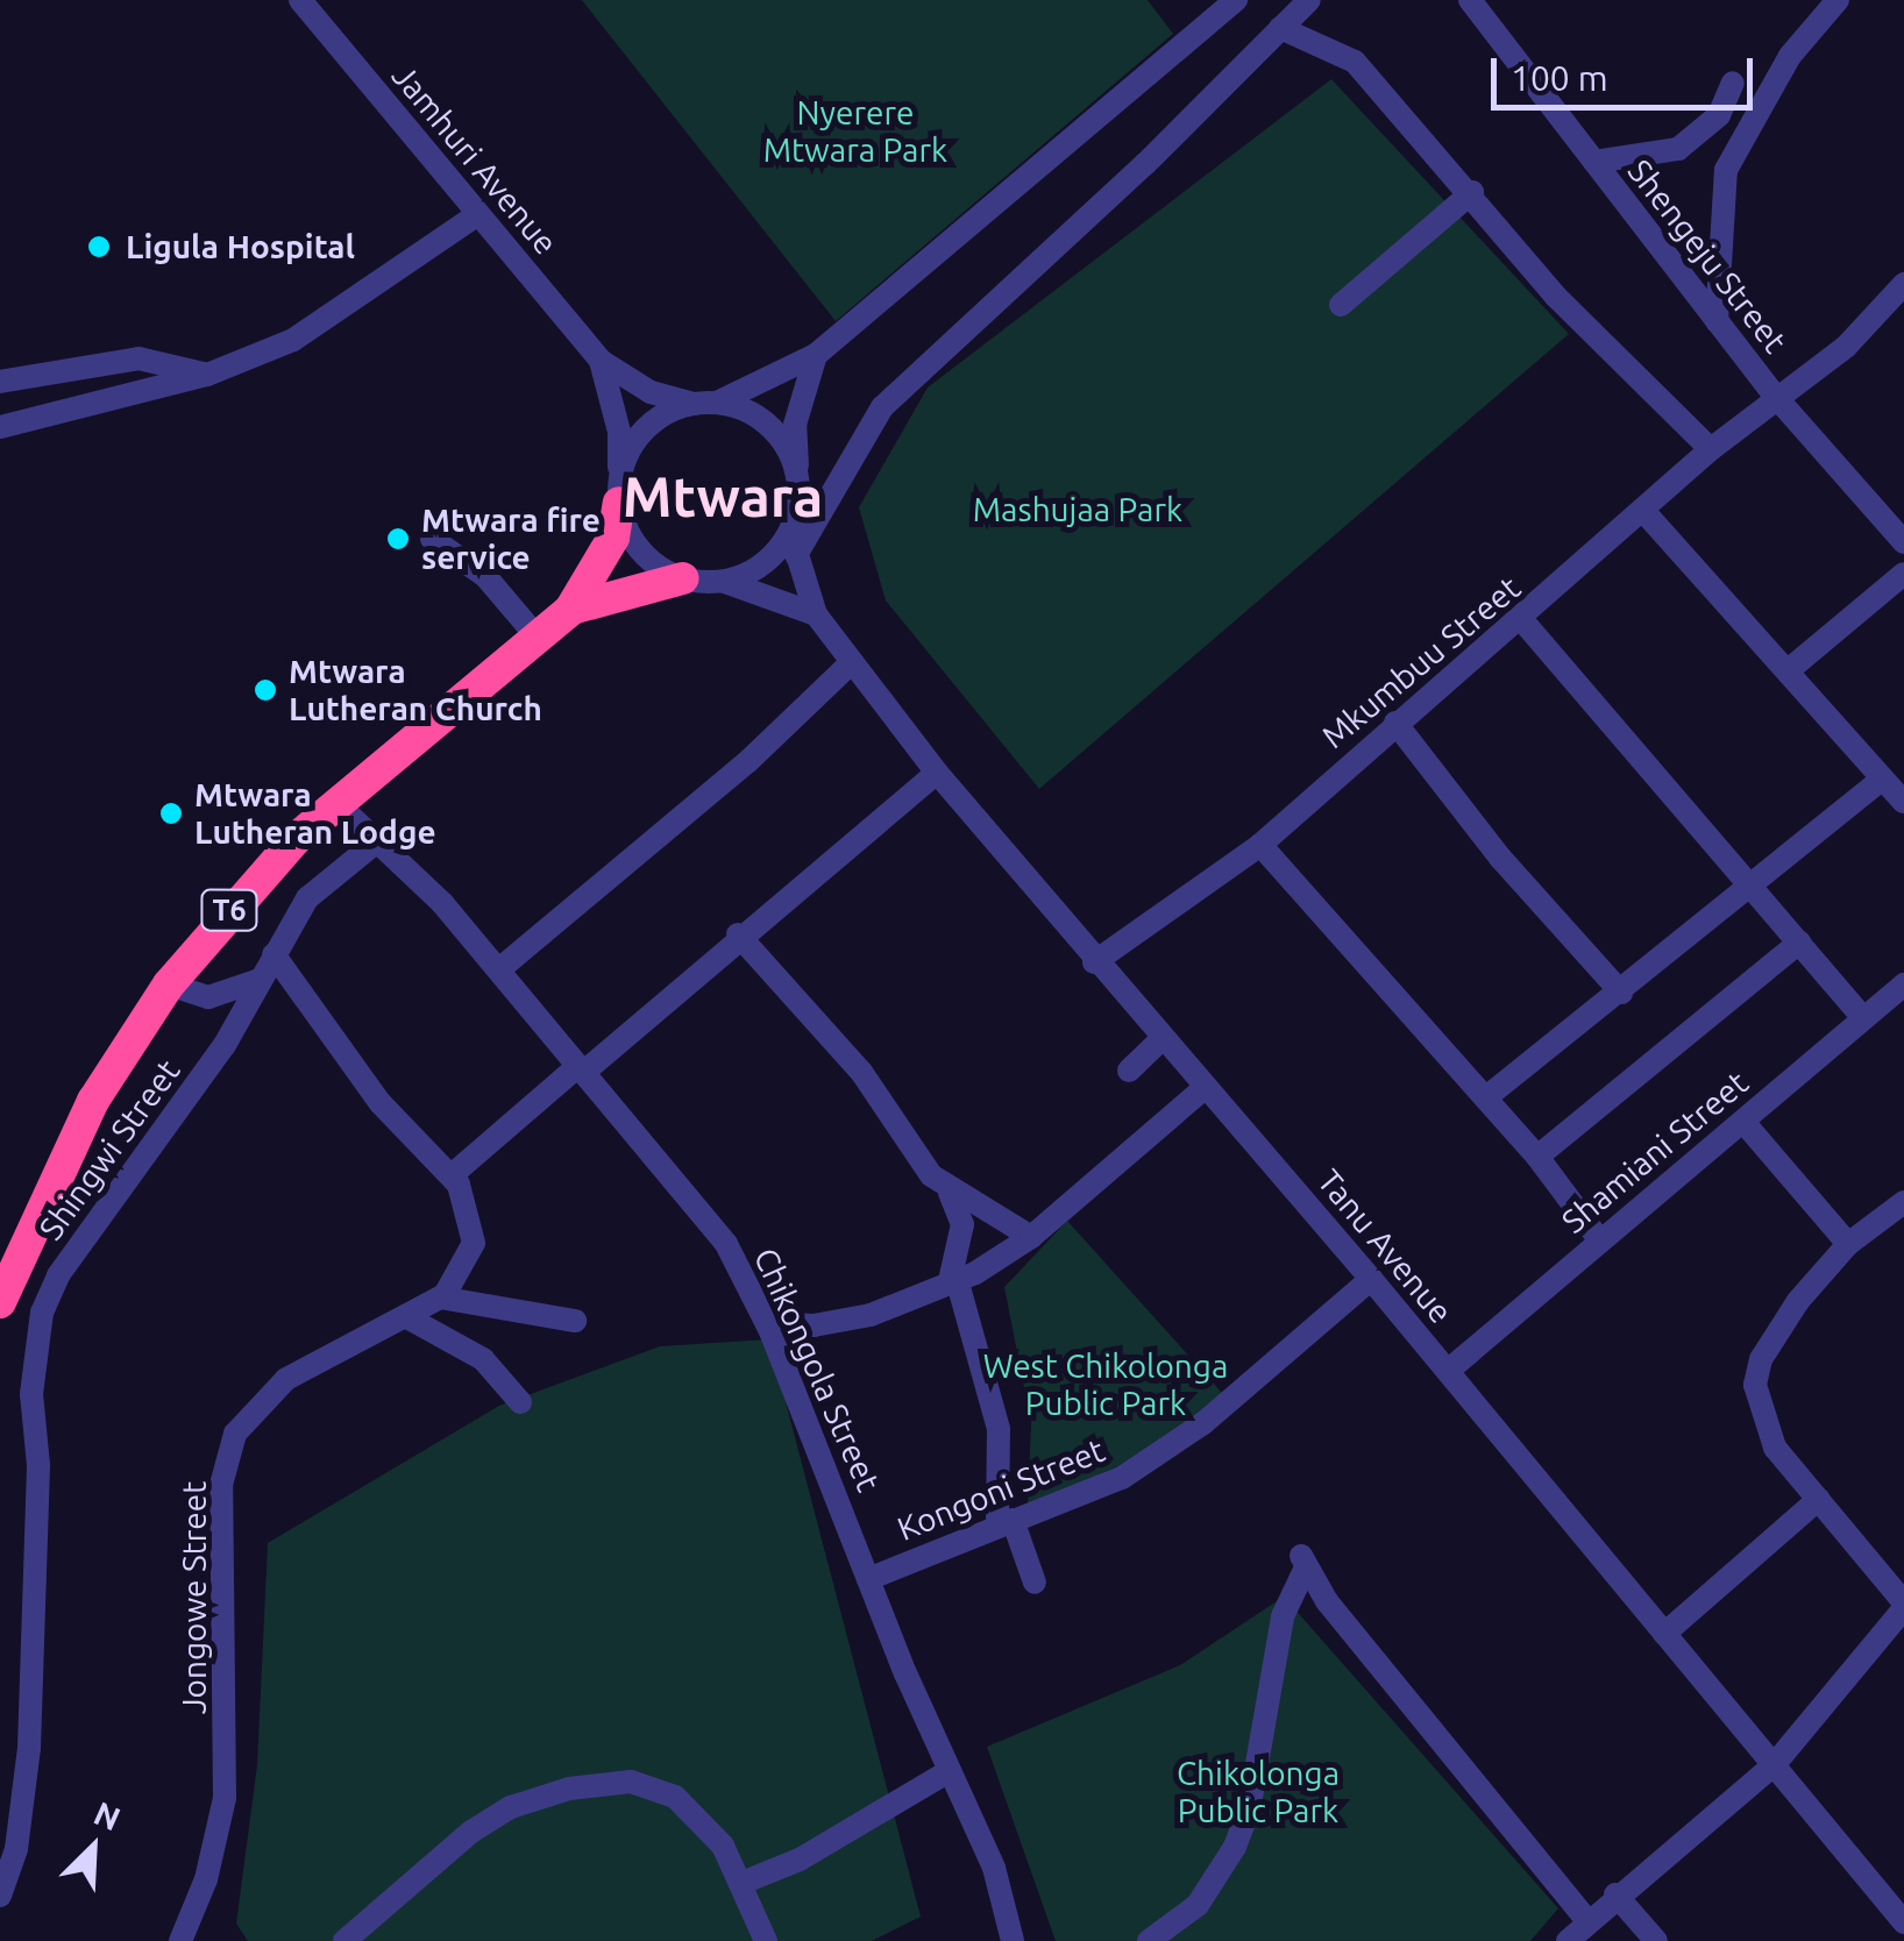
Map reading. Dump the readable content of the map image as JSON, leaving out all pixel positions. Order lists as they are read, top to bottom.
{
  "streets": {
    "highway": ["T6"],
    "street": [
      "Jamhuri Avenue",
      "Shengeju Street",
      "Mkumbuu Street",
      "Shingwi Street",
      "Shamiani Street",
      "Tanu Avenue",
      "Chikongola Street",
      "Kongoni Street",
      "Jongowe Street"
    ]
  },
  "crossings": [
    ["Shengeju Street", "Mkumbuu Street"],
    ["Mkumbuu Street", "Tanu Avenue"],
    ["T6", "Tanu Avenue"],
    ["T6", "Chikongola Street"],
    ["Shingwi Street", "Chikongola Street"],
    ["Shamiani Street", "Tanu Avenue"],
    ["Tanu Avenue", "Kongoni Street"],
    ["Chikongola Street", "Kongoni Street"]
  ],
  "districts": ["Mtwara"],
  "parks": [
    "Nyerere Mtwara Park",
    "Mashujaa Park",
    "West Chikolonga Public Park",
    "Chikolonga Public Park"
  ],
  "places": [
    "Ligula Hospital",
    "Mtwara fire service",
    "Mtwara Lutheran Church",
    "Mtwara Lutheran Lodge"
  ],
  "scale_bar": "100 m",
  "north": "top right"
}
